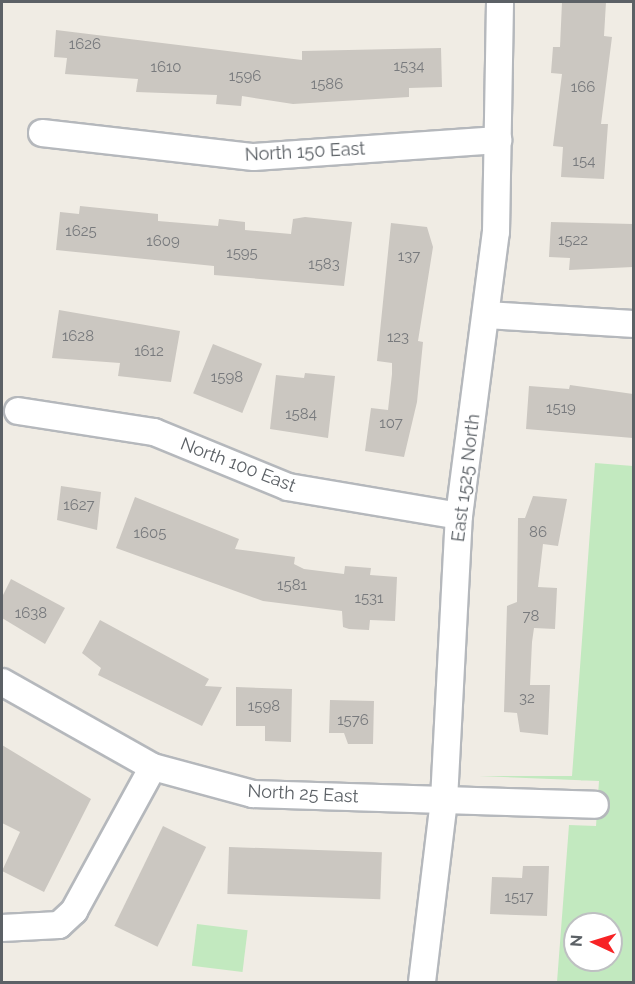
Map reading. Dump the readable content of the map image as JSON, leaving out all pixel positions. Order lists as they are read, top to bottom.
{
  "streets": {
    "street": [
      "North 150 East",
      "North 100 East",
      "East 1525 North",
      "North 25 East"
    ]
  },
  "crossings": [
    ["North 150 East", "East 1525 North"],
    ["North 100 East", "East 1525 North"],
    ["East 1525 North", "North 25 East"]
  ],
  "house_numbers": [
    "1626",
    "1534",
    "1610",
    "1596",
    "1586",
    "166",
    "154",
    "1625",
    "1522",
    "1609",
    "1595",
    "137",
    "1583",
    "1628",
    "123",
    "1612",
    "1598",
    "1519",
    "1584",
    "107",
    "1627",
    "86",
    "1605",
    "1581",
    "1531",
    "1638",
    "78",
    "32",
    "1598",
    "1576",
    "1517"
  ],
  "north": "left"
}
